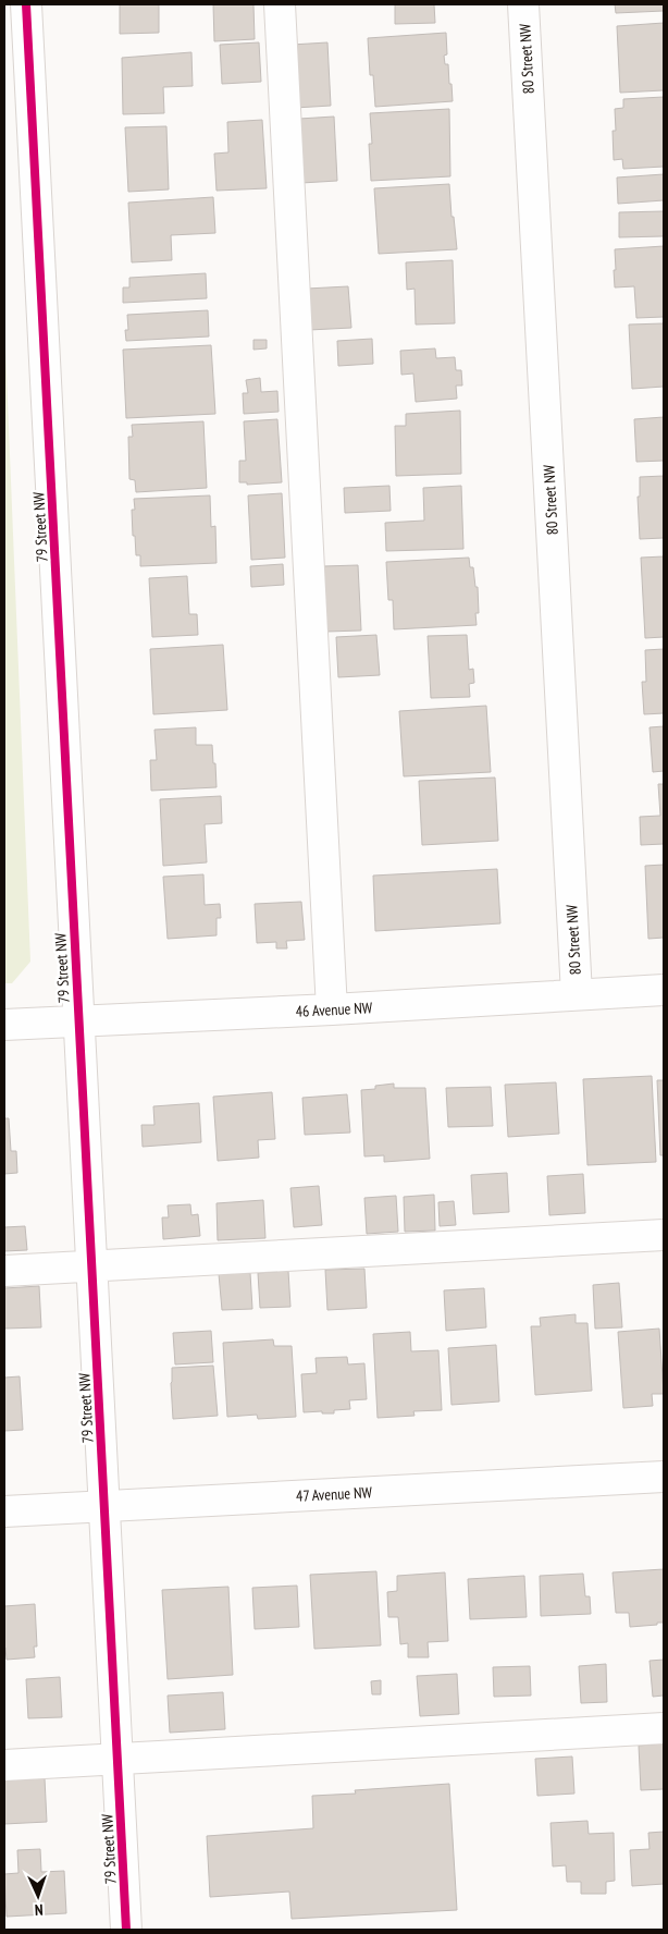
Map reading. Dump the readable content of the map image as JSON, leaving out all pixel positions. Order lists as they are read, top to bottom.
{
  "streets": {
    "street": [
      "80 Street NW",
      "79 Street NW",
      "46 Avenue NW",
      "47 Avenue NW"
    ]
  },
  "crossings": [
    ["80 Street NW", "46 Avenue NW"],
    ["79 Street NW", "46 Avenue NW"],
    ["79 Street NW", "47 Avenue NW"]
  ],
  "north": "bottom"
}
